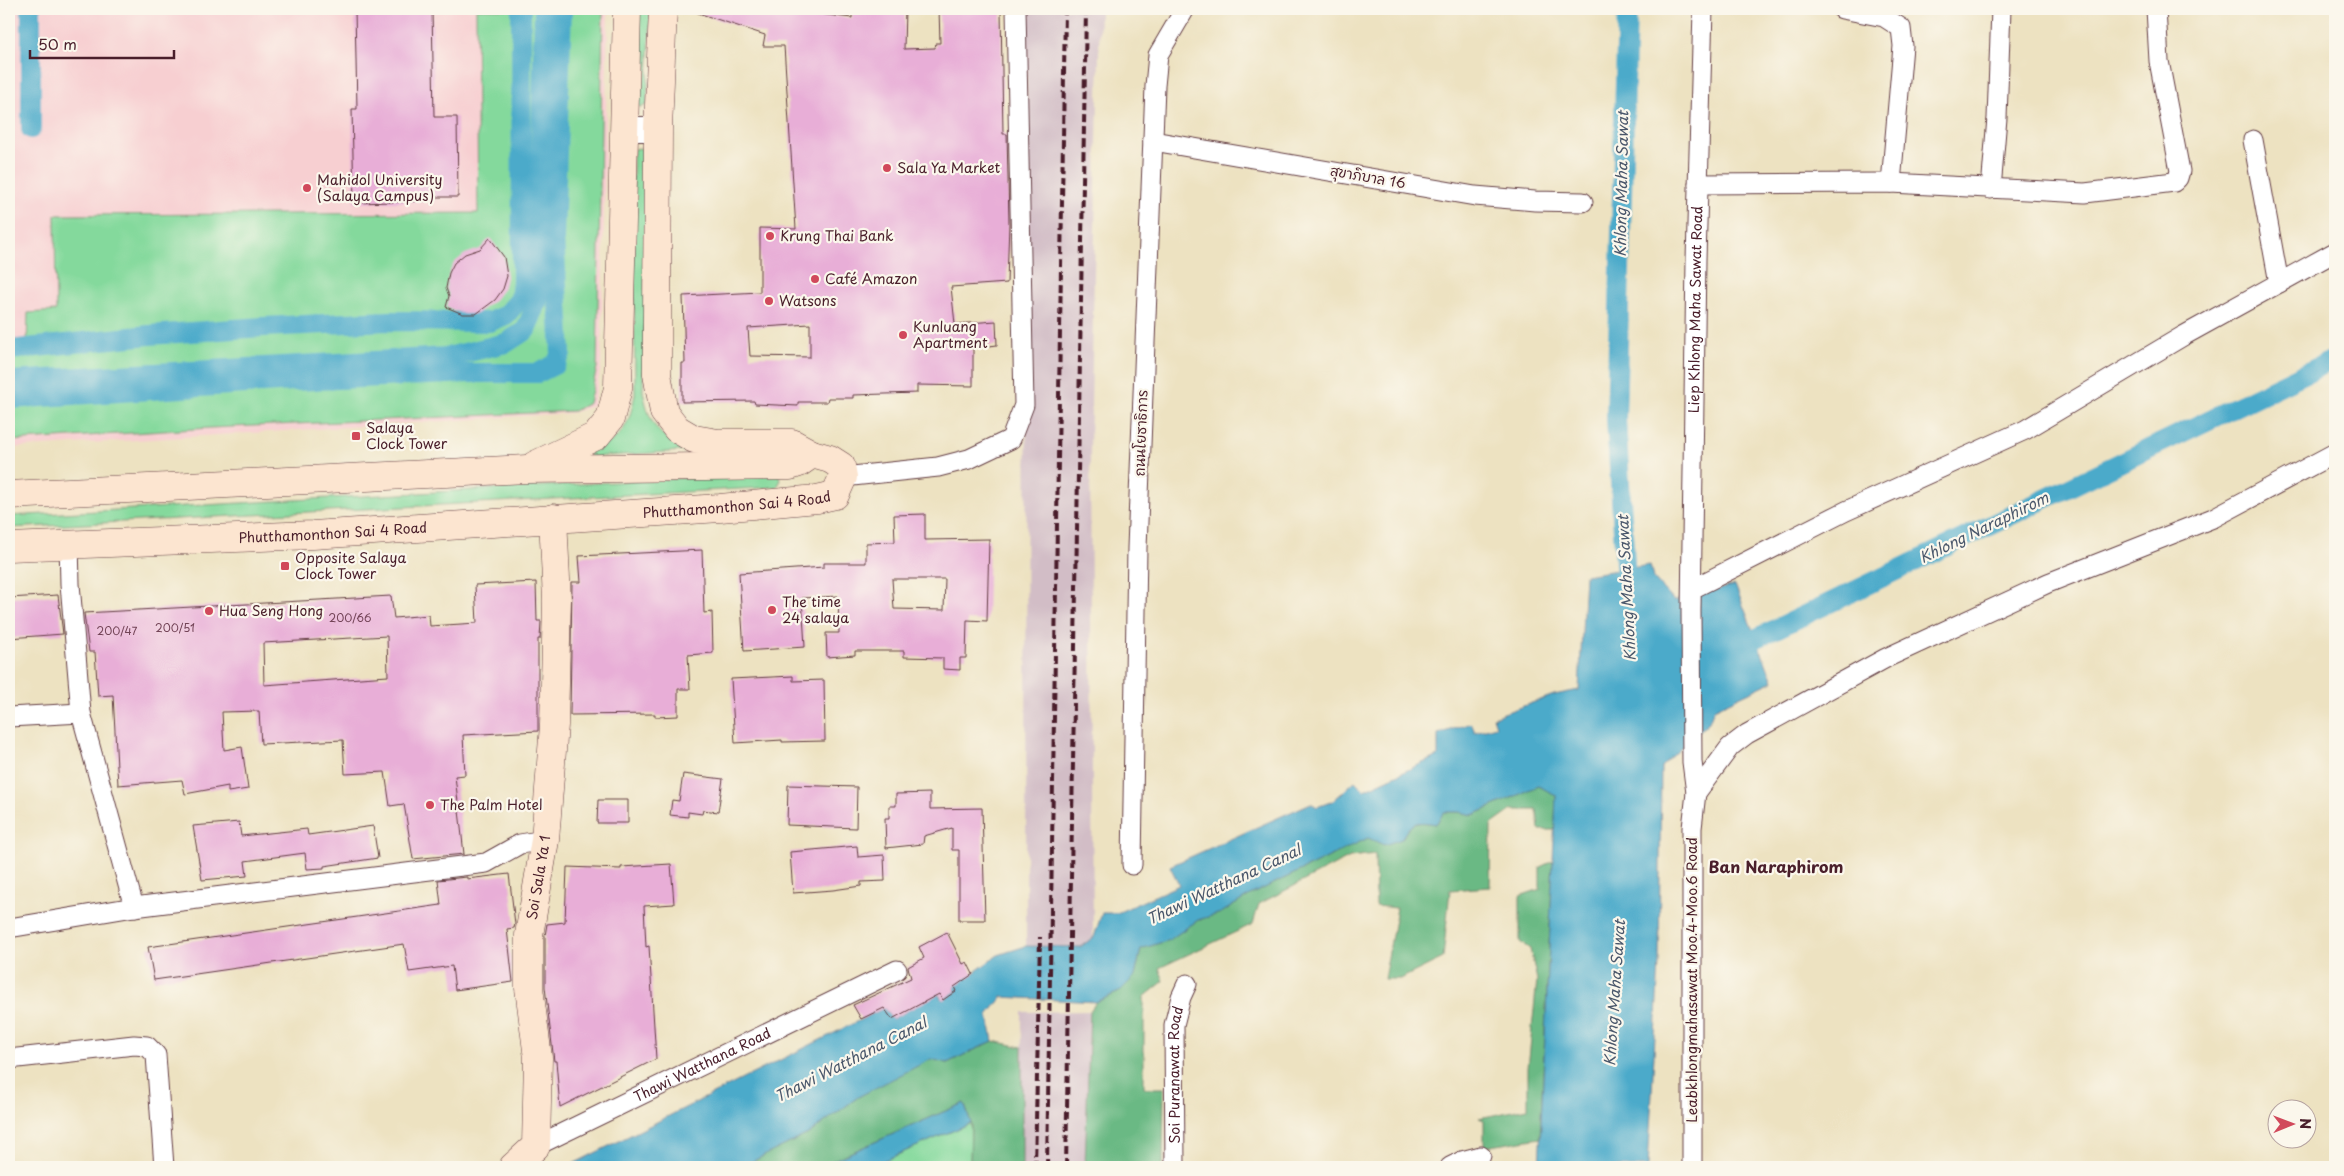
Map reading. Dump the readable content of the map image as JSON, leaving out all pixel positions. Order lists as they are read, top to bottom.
{
  "streets": {
    "main road": ["Phutthamonthon Sai 4 Road", "Soi Sala Ya 1", "Thawi Watthana Road"],
    "street": [
      "สุขาภิบาล 16",
      "Liep Khlong Maha Sawat Road",
      "ถนนโยธาธิการ",
      "Leabkhlongmahasawat Moo.4-Moo.6 Road",
      "Soi Puranawat Road"
    ]
  },
  "crossings": [
    ["สุขาภิบาล 16", "ถนนโยธาธิการ"],
    ["Liep Khlong Maha Sawat Road", "Leabkhlongmahasawat Moo.4-Moo.6 Road"],
    ["Phutthamonthon Sai 4 Road", "Soi Sala Ya 1"],
    ["Soi Sala Ya 1", "Thawi Watthana Road"]
  ],
  "districts": ["Ban Naraphirom"],
  "water": ["Khlong Maha Sawat", "Khlong Naraphirom", "Thawi Watthana Canal"],
  "places": {
    "other": [
      "Sala Ya Market",
      "Mahidol University (Salaya Campus)",
      "Krung Thai Bank",
      "Café Amazon",
      "Watsons",
      "Kunluang Apartment",
      "The time 24 salaya",
      "Hua Seng Hong",
      "The Palm Hotel"
    ],
    "transit": ["Salaya Clock Tower", "Opposite Salaya Clock Tower"]
  },
  "house_numbers": ["200/66", "200/51", "200/47"],
  "scale_bar": "50 m",
  "north": "right"
}
